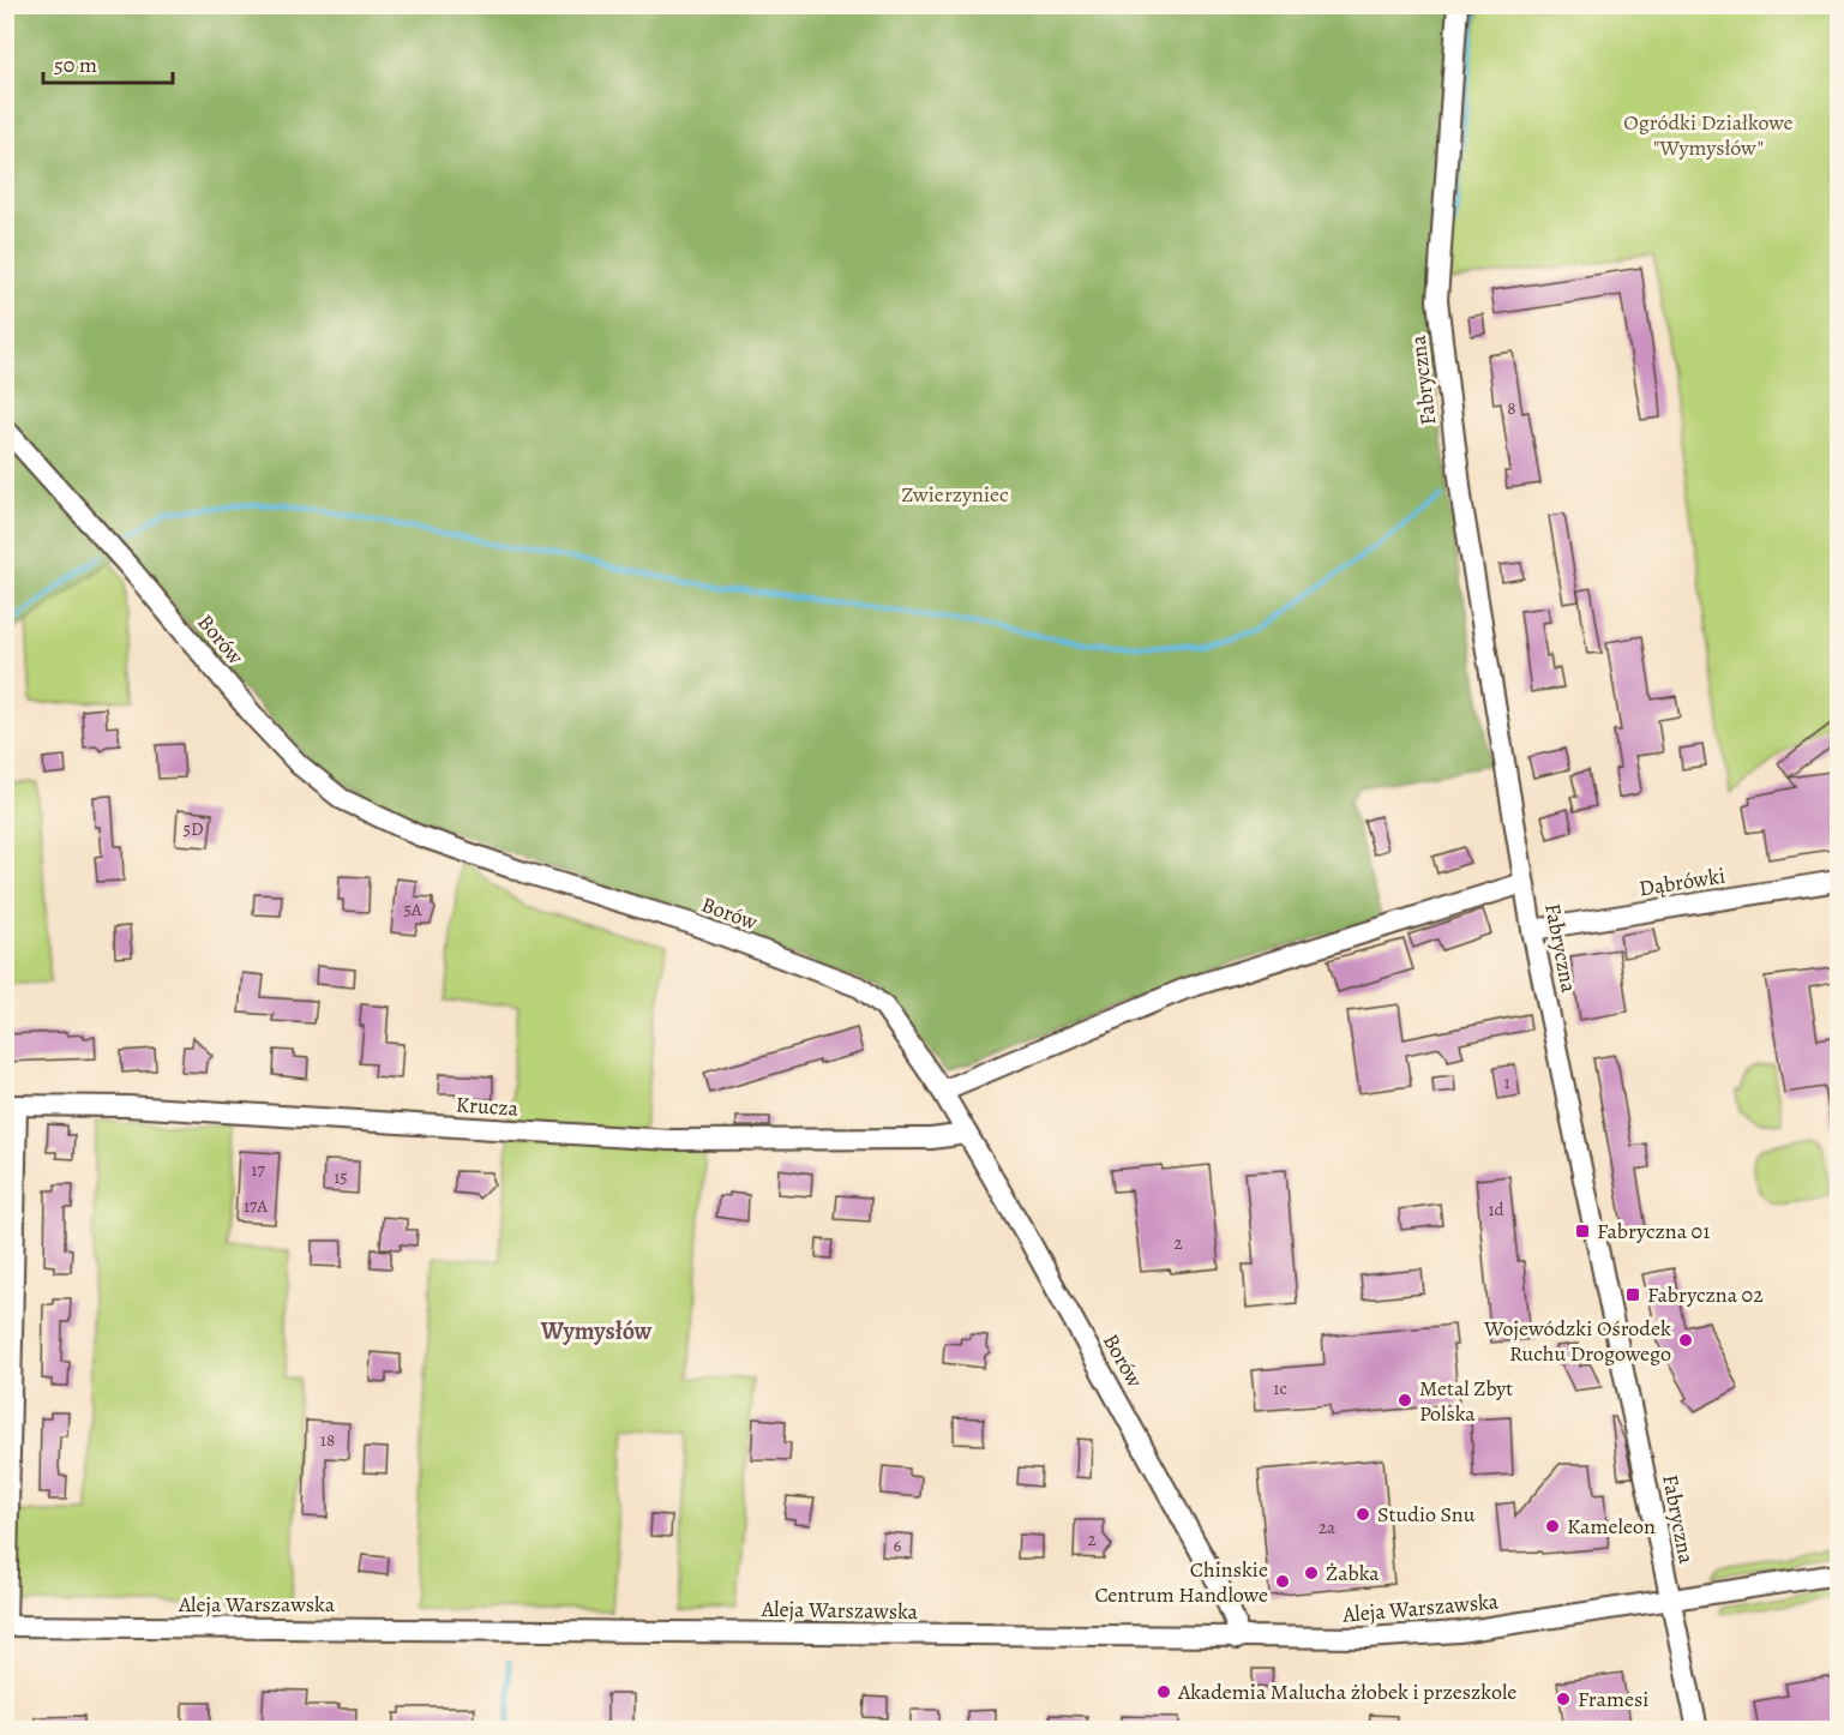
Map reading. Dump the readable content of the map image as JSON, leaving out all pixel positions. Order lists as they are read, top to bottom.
{
  "streets": {
    "street": [
      "Fabryczna",
      "Borów",
      "Dąbrówki",
      "Krucza",
      "Aleja Warszawska"
    ]
  },
  "crossings": [
    ["Fabryczna", "Dąbrówki"],
    ["Fabryczna", "Aleja Warszawska"],
    ["Borów", "Krucza"],
    ["Borów", "Aleja Warszawska"]
  ],
  "districts": ["Wymysłów"],
  "parks": ["Ogródki Działkowe \"Wymysłów\"", "Zwierzyniec"],
  "places": {
    "transit": ["Fabryczna 01", "Fabryczna 02"],
    "other": [
      "Wojewódzki Ośrodek Ruchu Drogowego",
      "Metal Zbyt Polska",
      "Studio Snu",
      "Kameleon",
      "Żabka",
      "Chinskie Centrum Handlowe",
      "Akademia Malucha żłobek i przeszkole",
      "Framesi"
    ]
  },
  "house_numbers": [
    "8",
    "5D",
    "5A",
    "1",
    "17",
    "15",
    "17A",
    "1d",
    "2",
    "1c",
    "18",
    "2a",
    "2",
    "6"
  ],
  "scale_bar": "50 m"
}
